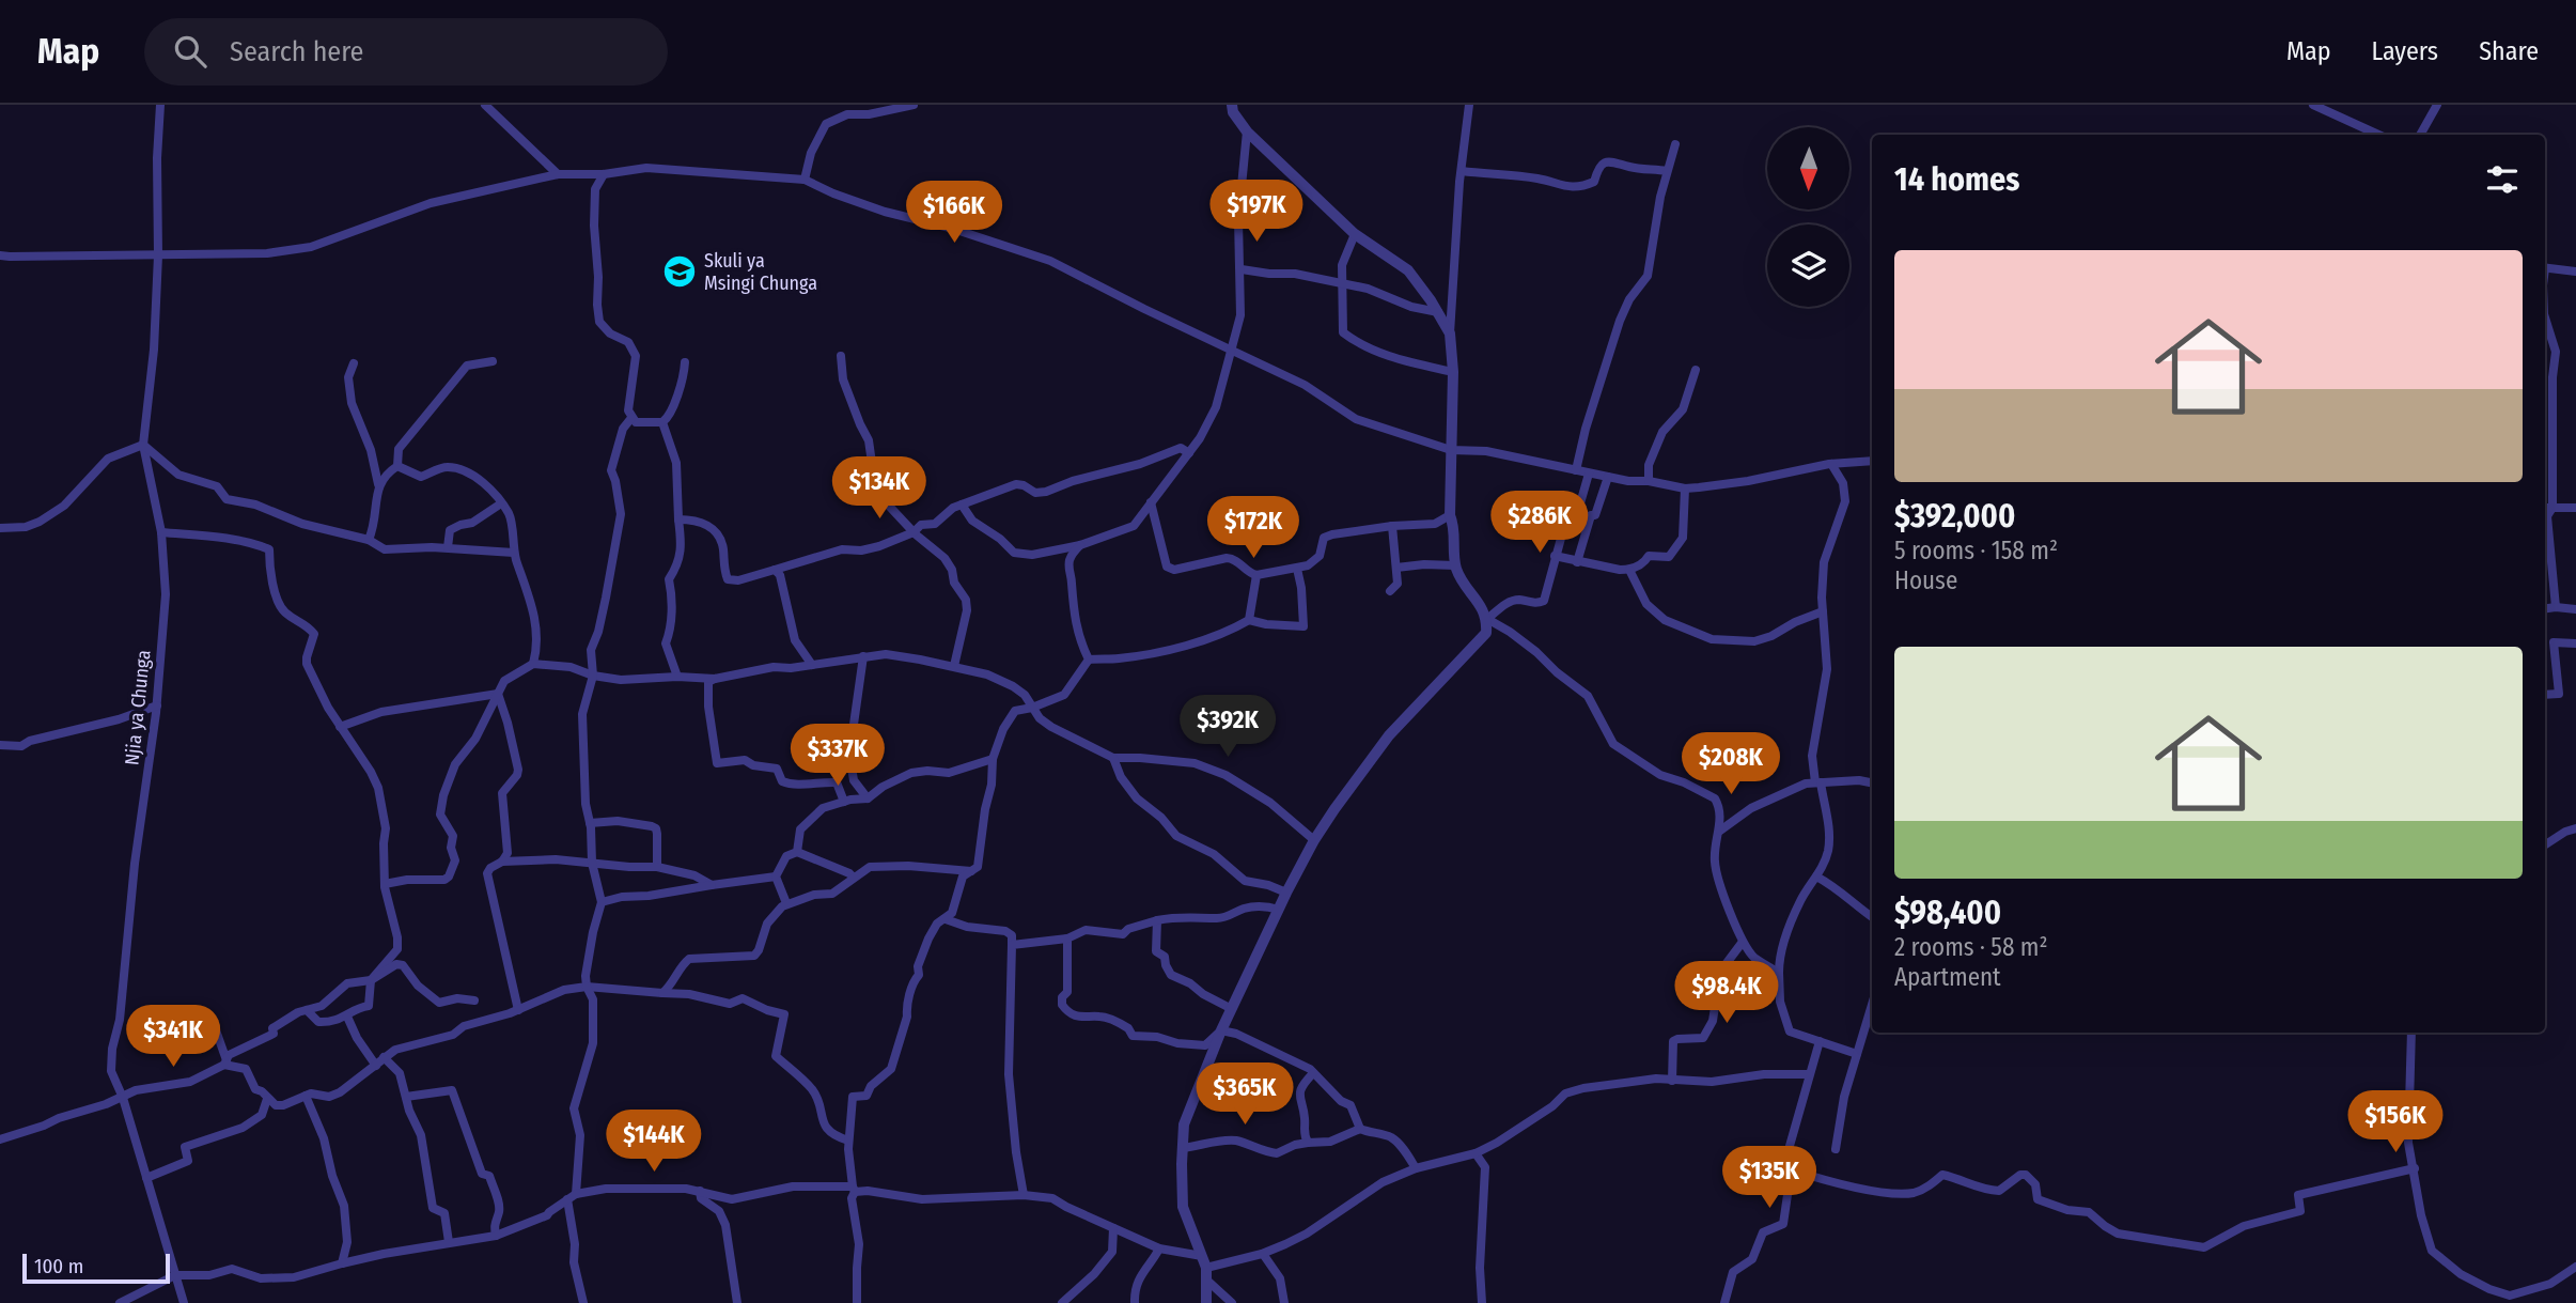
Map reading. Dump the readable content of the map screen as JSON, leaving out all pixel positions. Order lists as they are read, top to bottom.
{
  "streets": {
    "street": ["Njia ya Chunga"]
  },
  "places": {
    "school or university": ["Skuli ya Msingi Chunga"]
  },
  "scale_bar": "100 m",
  "north": "bottom",
  "page": {
    "header": "Map",
    "search": "Search here",
    "nav": ["Map", "Layers", "Share"],
    "heading": "14 homes",
    "price": [
      "$197K",
      "$166K",
      "$134K",
      "$286K",
      "$172K",
      "$392K",
      "$337K",
      "$208K",
      "$98.4K",
      "$341K",
      "$365K",
      "$156K",
      "$144K",
      "$135K"
    ],
    "list": [
      {
        "name": "$392,000",
        "note": "5 rooms · 158 m² · House"
      },
      {
        "name": "$98,400",
        "note": "2 rooms · 58 m² · Apartment"
      }
    ],
    "scale": "100 m"
  }
}
